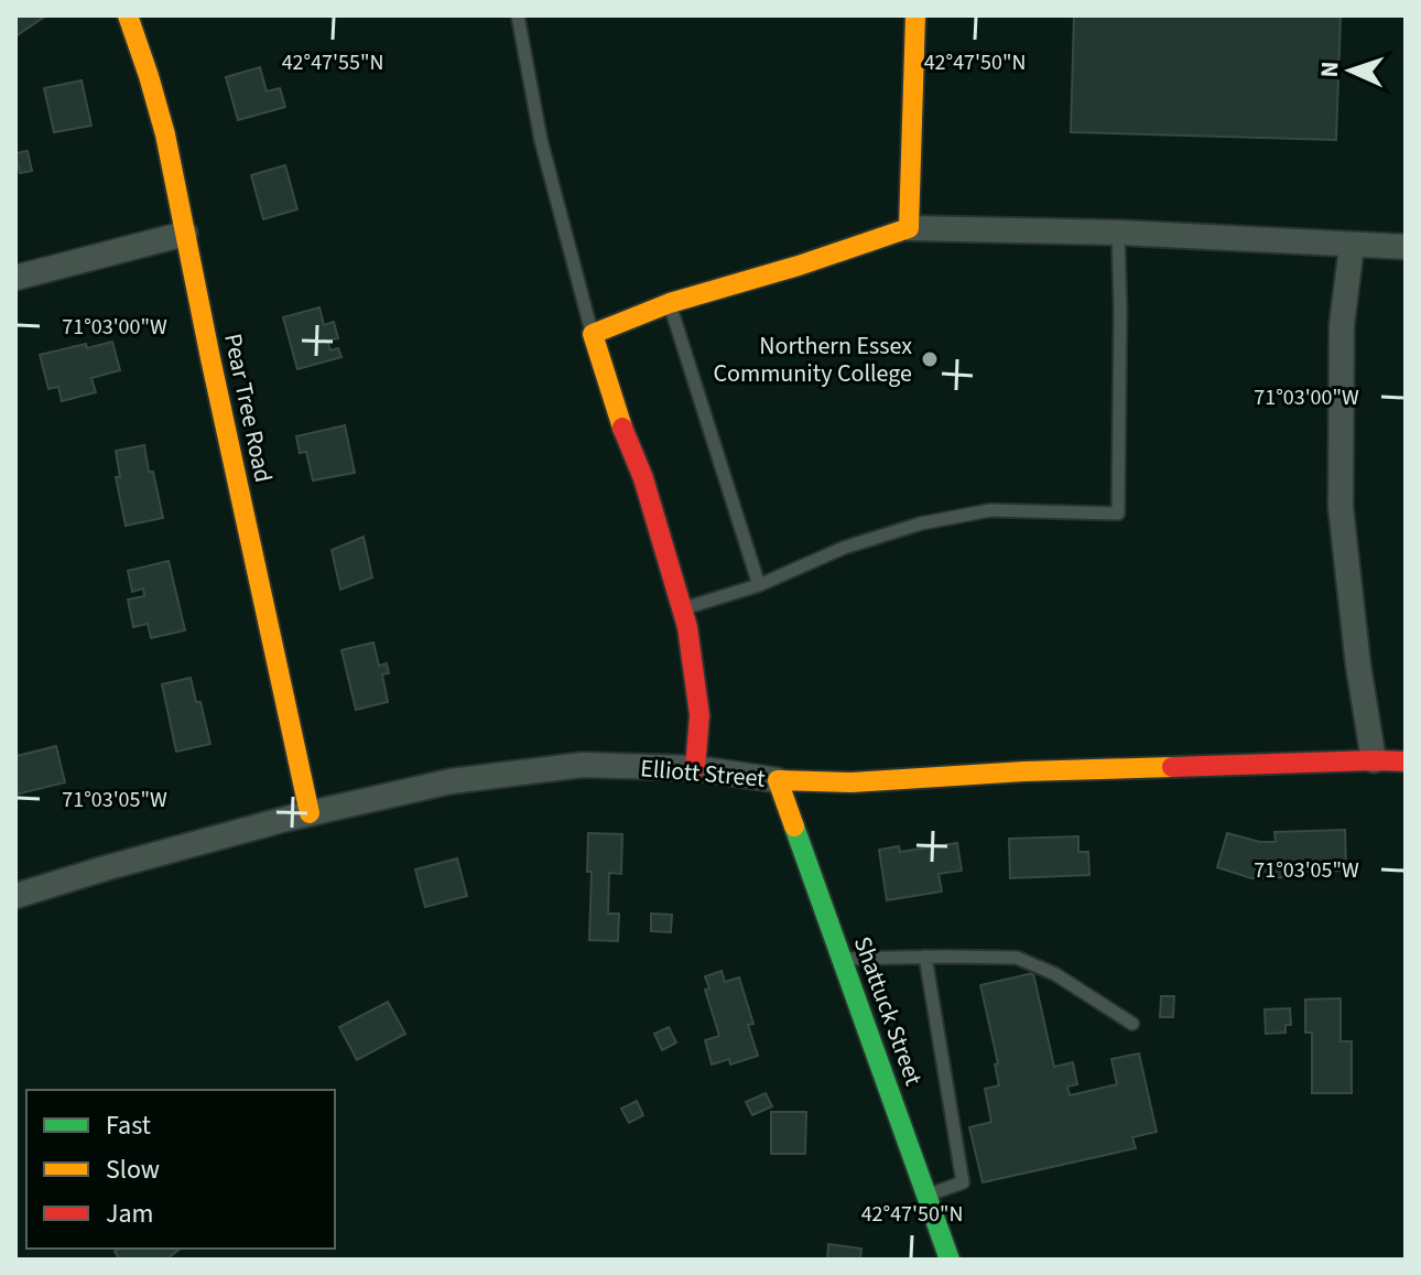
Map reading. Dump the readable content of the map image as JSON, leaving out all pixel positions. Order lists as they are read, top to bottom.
{
  "streets": {
    "street": ["Pear Tree Road", "Elliott Street", "Shattuck Street"]
  },
  "crossings": [
    ["Pear Tree Road", "Elliott Street"],
    ["Elliott Street", "Shattuck Street"]
  ],
  "places": ["Northern Essex Community College"],
  "legend": ["Fast", "Slow", "Jam"],
  "north": "left",
  "coordinates": [
    "42°47'55\"N",
    "42°47'50\"N",
    "71°03'00\"W",
    "71°03'05\"W"
  ]
}
